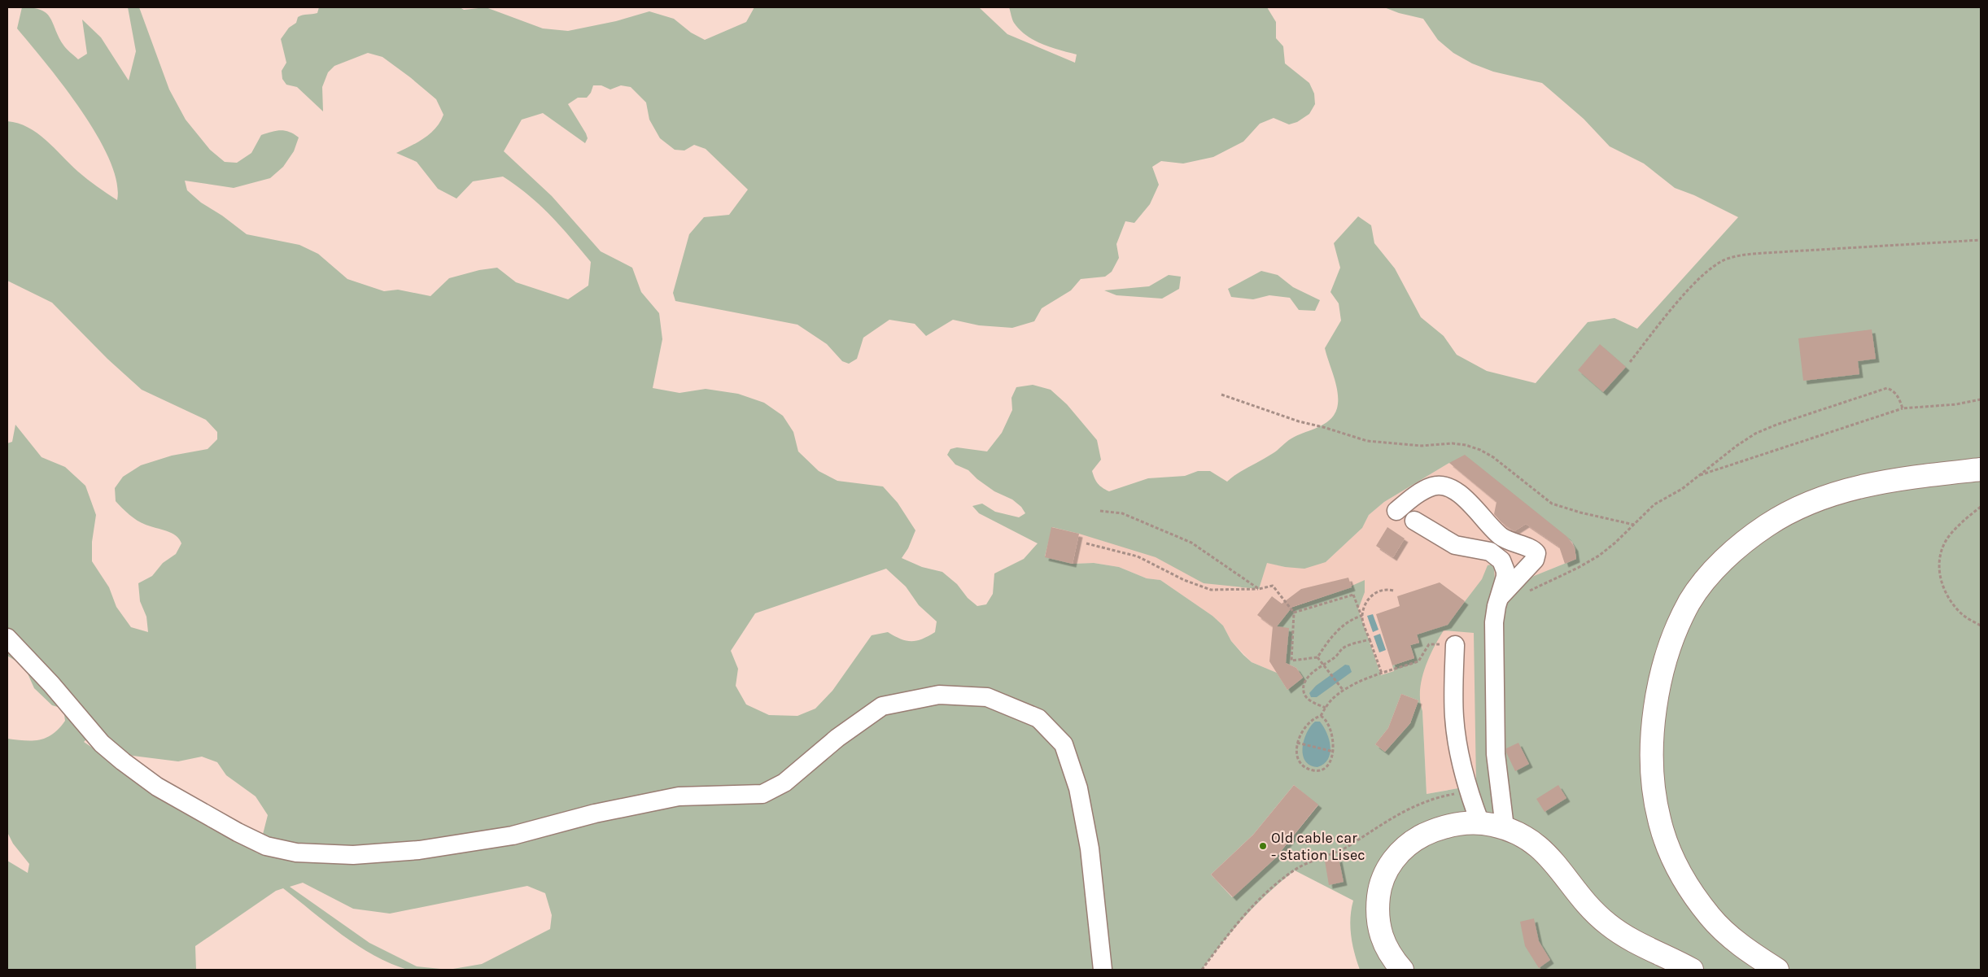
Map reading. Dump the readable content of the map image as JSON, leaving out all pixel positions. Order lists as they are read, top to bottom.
{
  "places": ["Old cable car - station Lisec"]
}
